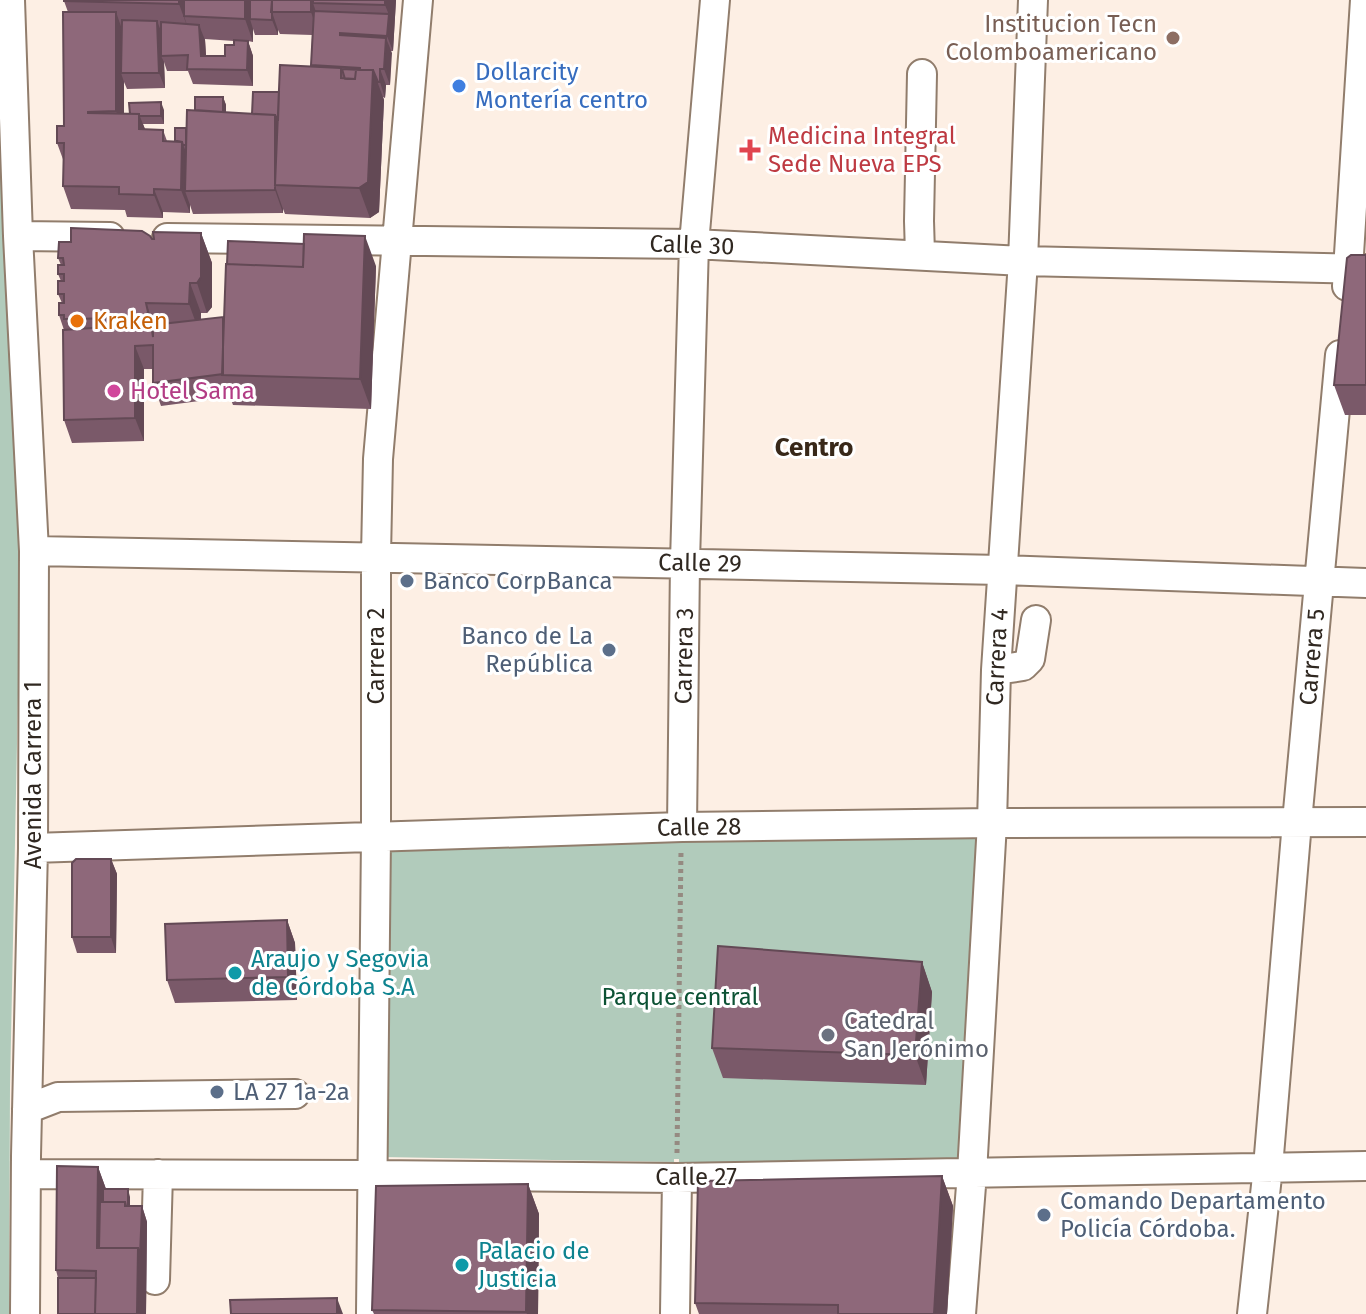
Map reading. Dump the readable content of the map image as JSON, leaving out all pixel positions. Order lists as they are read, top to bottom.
{
  "streets": {
    "street": [
      "Calle 30",
      "Calle 29",
      "Carrera 2",
      "Carrera 3",
      "Carrera 4",
      "Carrera 5",
      "Avenida Carrera 1",
      "Calle 28",
      "Calle 27"
    ]
  },
  "crossings": [
    ["Calle 30", "Carrera 2"],
    ["Calle 30", "Carrera 3"],
    ["Calle 30", "Carrera 4"],
    ["Calle 30", "Carrera 5"],
    ["Calle 30", "Avenida Carrera 1"],
    ["Calle 29", "Carrera 2"],
    ["Calle 29", "Carrera 3"],
    ["Calle 29", "Carrera 4"],
    ["Calle 29", "Carrera 5"],
    ["Calle 29", "Avenida Carrera 1"],
    ["Carrera 2", "Calle 28"],
    ["Carrera 2", "Calle 27"],
    ["Carrera 3", "Calle 28"],
    ["Carrera 4", "Calle 28"],
    ["Carrera 4", "Calle 27"],
    ["Carrera 5", "Calle 28"],
    ["Carrera 5", "Calle 27"],
    ["Avenida Carrera 1", "Calle 28"],
    ["Avenida Carrera 1", "Calle 27"]
  ],
  "districts": ["Centro"],
  "parks": ["Parque central"],
  "places": {
    "other": [
      "Institucion Tecn Colomboamericano",
      "Dollarcity Montería centro",
      "Kraken",
      "Hotel Sama",
      "Banco CorpBanca",
      "Banco de La República",
      "Araujo y Segovia de Córdoba S.A",
      "Catedral San Jerónimo",
      "LA 27 1a-2a",
      "Comando Departamento Policía Córdoba.",
      "Palacio de Justicia"
    ],
    "health": ["Medicina Integral Sede Nueva EPS"]
  }
}
